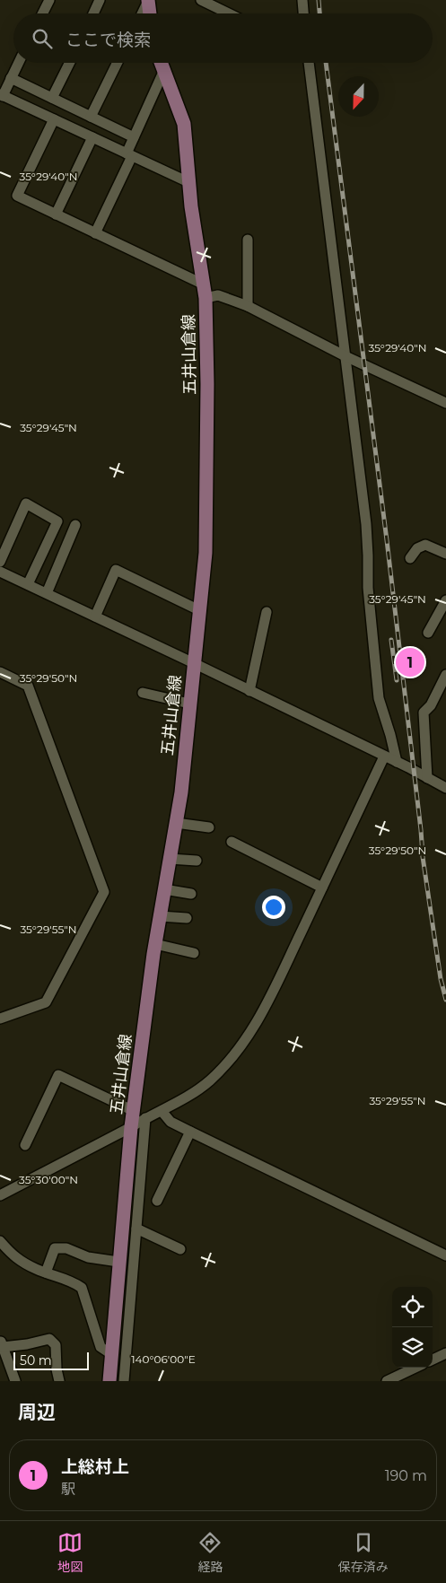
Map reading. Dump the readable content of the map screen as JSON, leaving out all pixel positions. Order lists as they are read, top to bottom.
{
  "streets": {
    "main road": ["五井山倉線"]
  },
  "scale_bar": "50 m",
  "north": "bottom",
  "page": {
    "search": "ここで検索",
    "pins": "1",
    "scale": "50 m",
    "heading": "周辺",
    "list": [
      {
        "mark": "1",
        "name": "上総村上",
        "note": "駅",
        "value": "190 m"
      }
    ],
    "nav": ["地図", "経路", "保存済み"]
  },
  "coordinates": [
    "35°29'40\"N",
    "35°29'45\"N",
    "35°29'50\"N",
    "35°29'55\"N",
    "35°30'00\"N",
    "140°06'00\"E"
  ]
}
